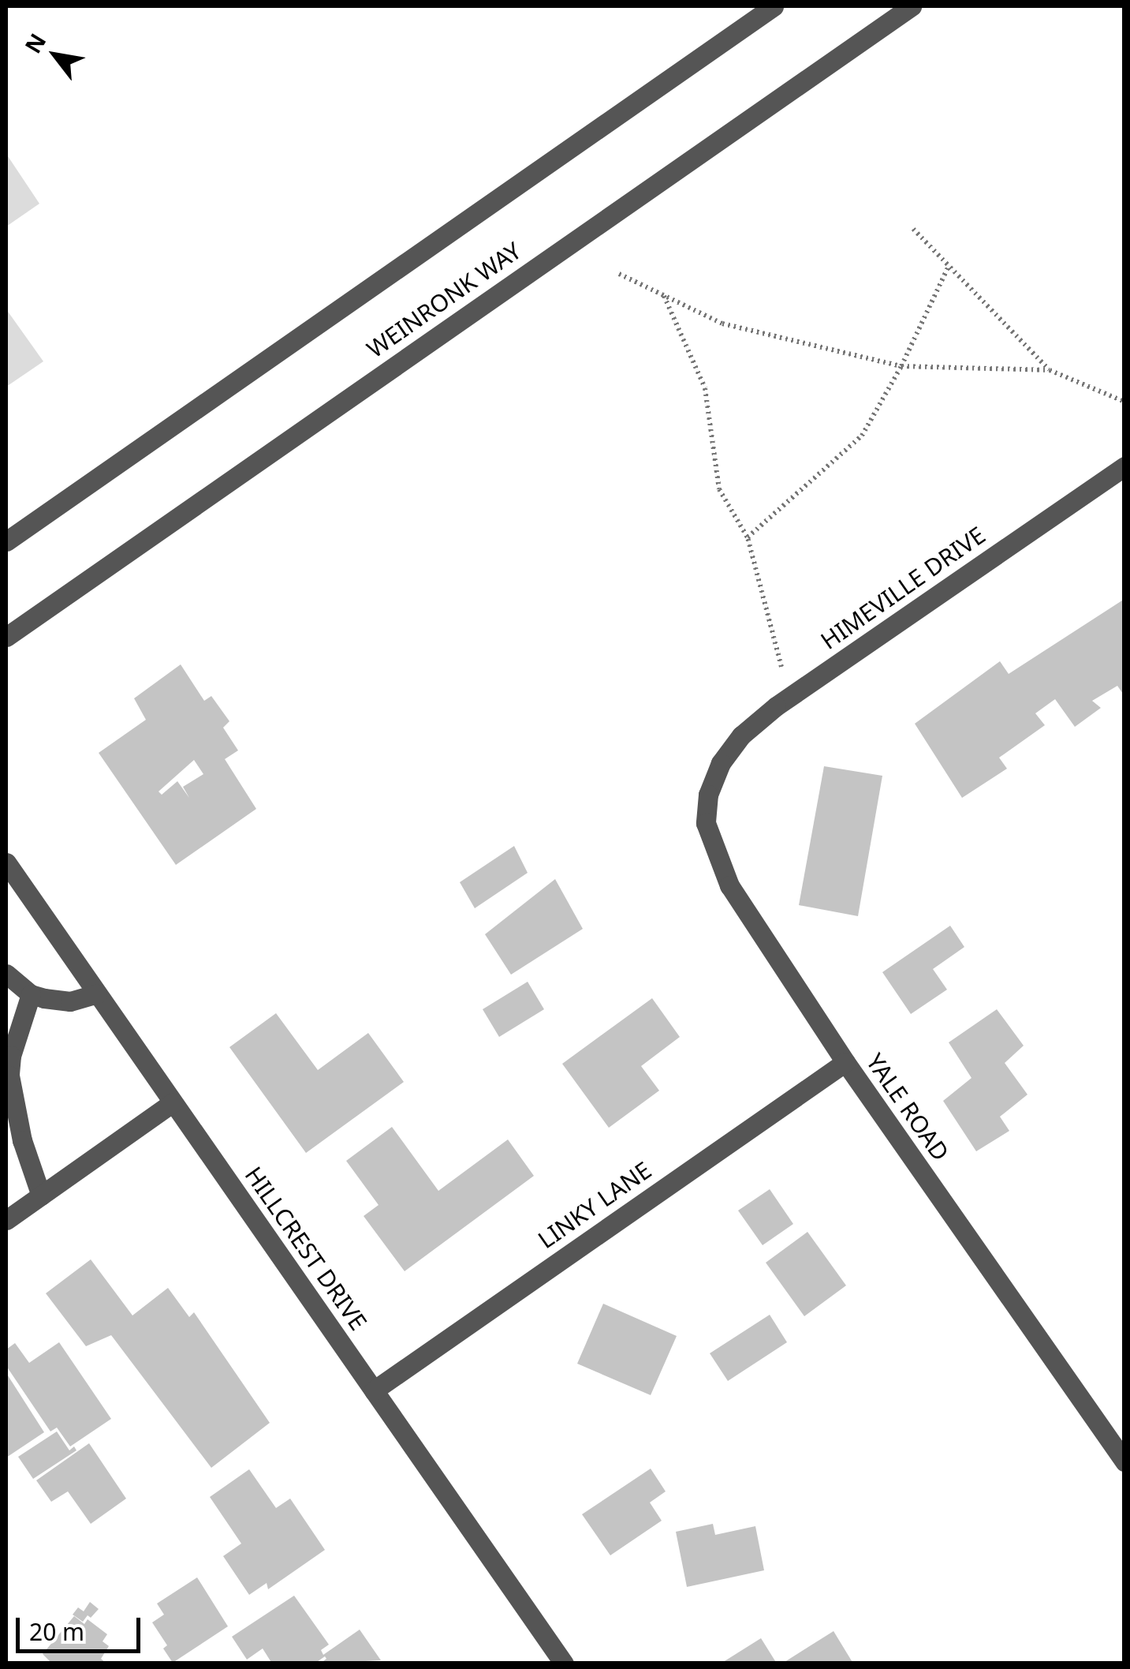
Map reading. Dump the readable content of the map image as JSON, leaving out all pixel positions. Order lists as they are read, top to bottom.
{
  "streets": {
    "street": [
      "WEINRONK WAY",
      "HIMEVILLE DRIVE",
      "YALE ROAD",
      "LINKY LANE",
      "HILLCREST DRIVE"
    ]
  },
  "crossings": [
    ["HIMEVILLE DRIVE", "YALE ROAD"],
    ["YALE ROAD", "LINKY LANE"],
    ["LINKY LANE", "HILLCREST DRIVE"]
  ],
  "scale_bar": "20 m",
  "north": "top left"
}
